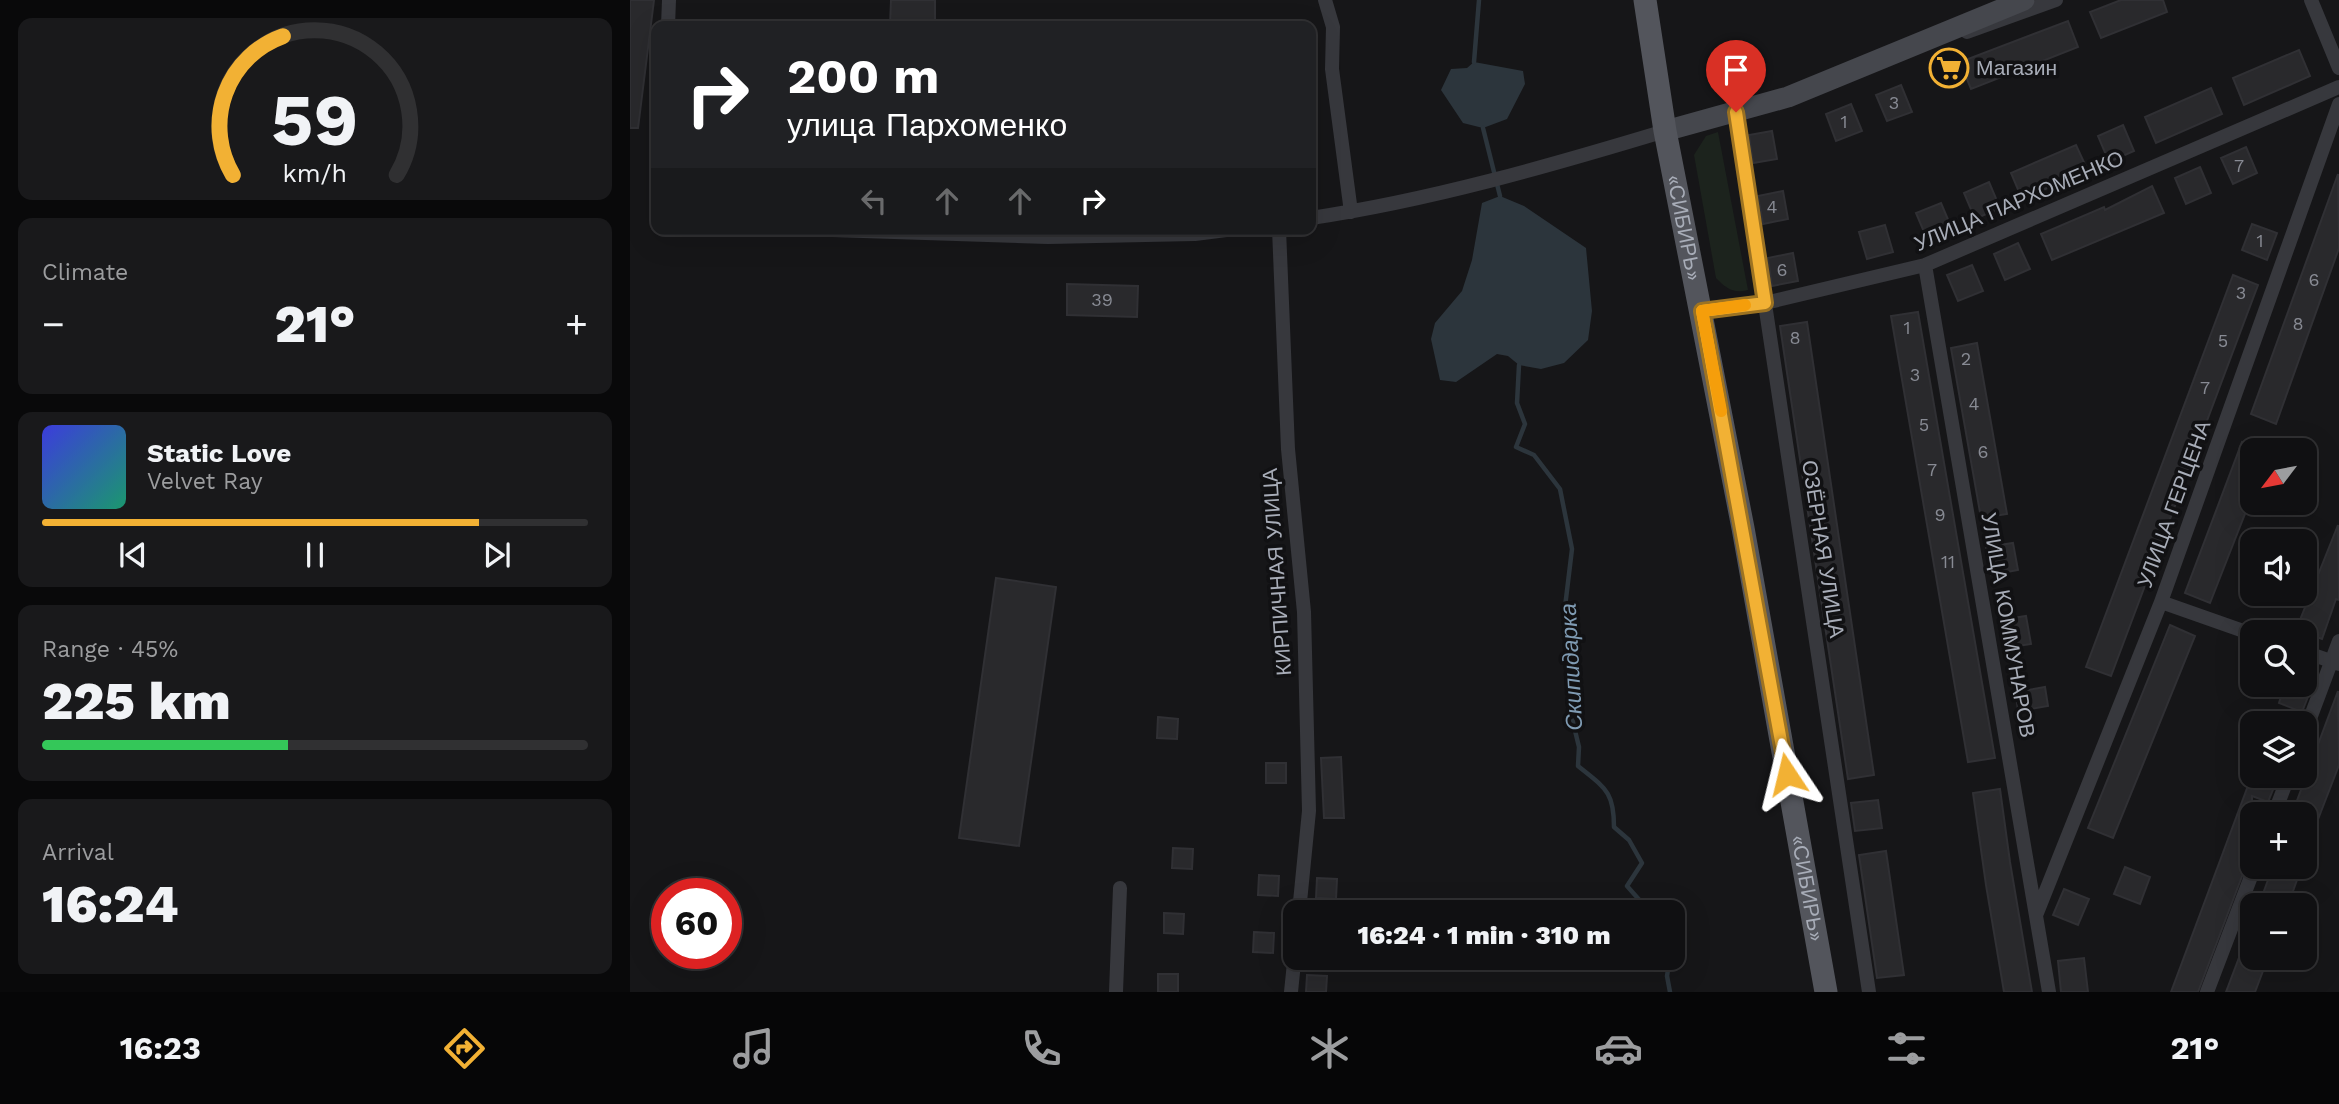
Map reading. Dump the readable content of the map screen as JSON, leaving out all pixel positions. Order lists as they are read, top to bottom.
{
  "streets": {
    "main road": ["«СИБИРЬ»"],
    "street": [
      "УЛИЦА ПАРХОМЕНКО",
      "УЛИЦА ГЕРЦЕНА",
      "ОЗЁРНАЯ УЛИЦА",
      "КИРПИЧНАЯ УЛИЦА",
      "УЛИЦА КОММУНАРОВ"
    ]
  },
  "crossings": [
    ["УЛИЦА ПАРХОМЕНКО", "«СИБИРЬ»"],
    ["УЛИЦА ПАРХОМЕНКО", "ОЗЁРНАЯ УЛИЦА"],
    ["УЛИЦА ПАРХОМЕНКО", "УЛИЦА КОММУНАРОВ"],
    ["УЛИЦА ГЕРЦЕНА", "УЛИЦА КОММУНАРОВ"]
  ],
  "water": ["Скипидарка"],
  "places": {
    "supermarket": ["Магазин"]
  },
  "house_numbers": [
    "3",
    "1",
    "7",
    "4",
    "1",
    "6",
    "6",
    "3",
    "39",
    "8",
    "1",
    "8",
    "5",
    "2",
    "3",
    "7",
    "4",
    "5",
    "6",
    "7",
    "9",
    "11"
  ],
  "north": "bottom left",
  "page": {
    "turn": ["200 m", "улица Пархоменко"],
    "tile": [
      "Climate",
      ["Range · 45%", "225 km"],
      ["Arrival", "16:24"]
    ],
    "heat": ["−", "21°", "+"],
    "song": ["Static Love", "Velvet Ray"],
    "map_buttons": ["+", "−"],
    "limit": "60",
    "trip": "16:24 · 1 min · 310 m",
    "tabs": ["16:23", "21°"],
    "gauge": ["59", "km/h"]
  }
}
